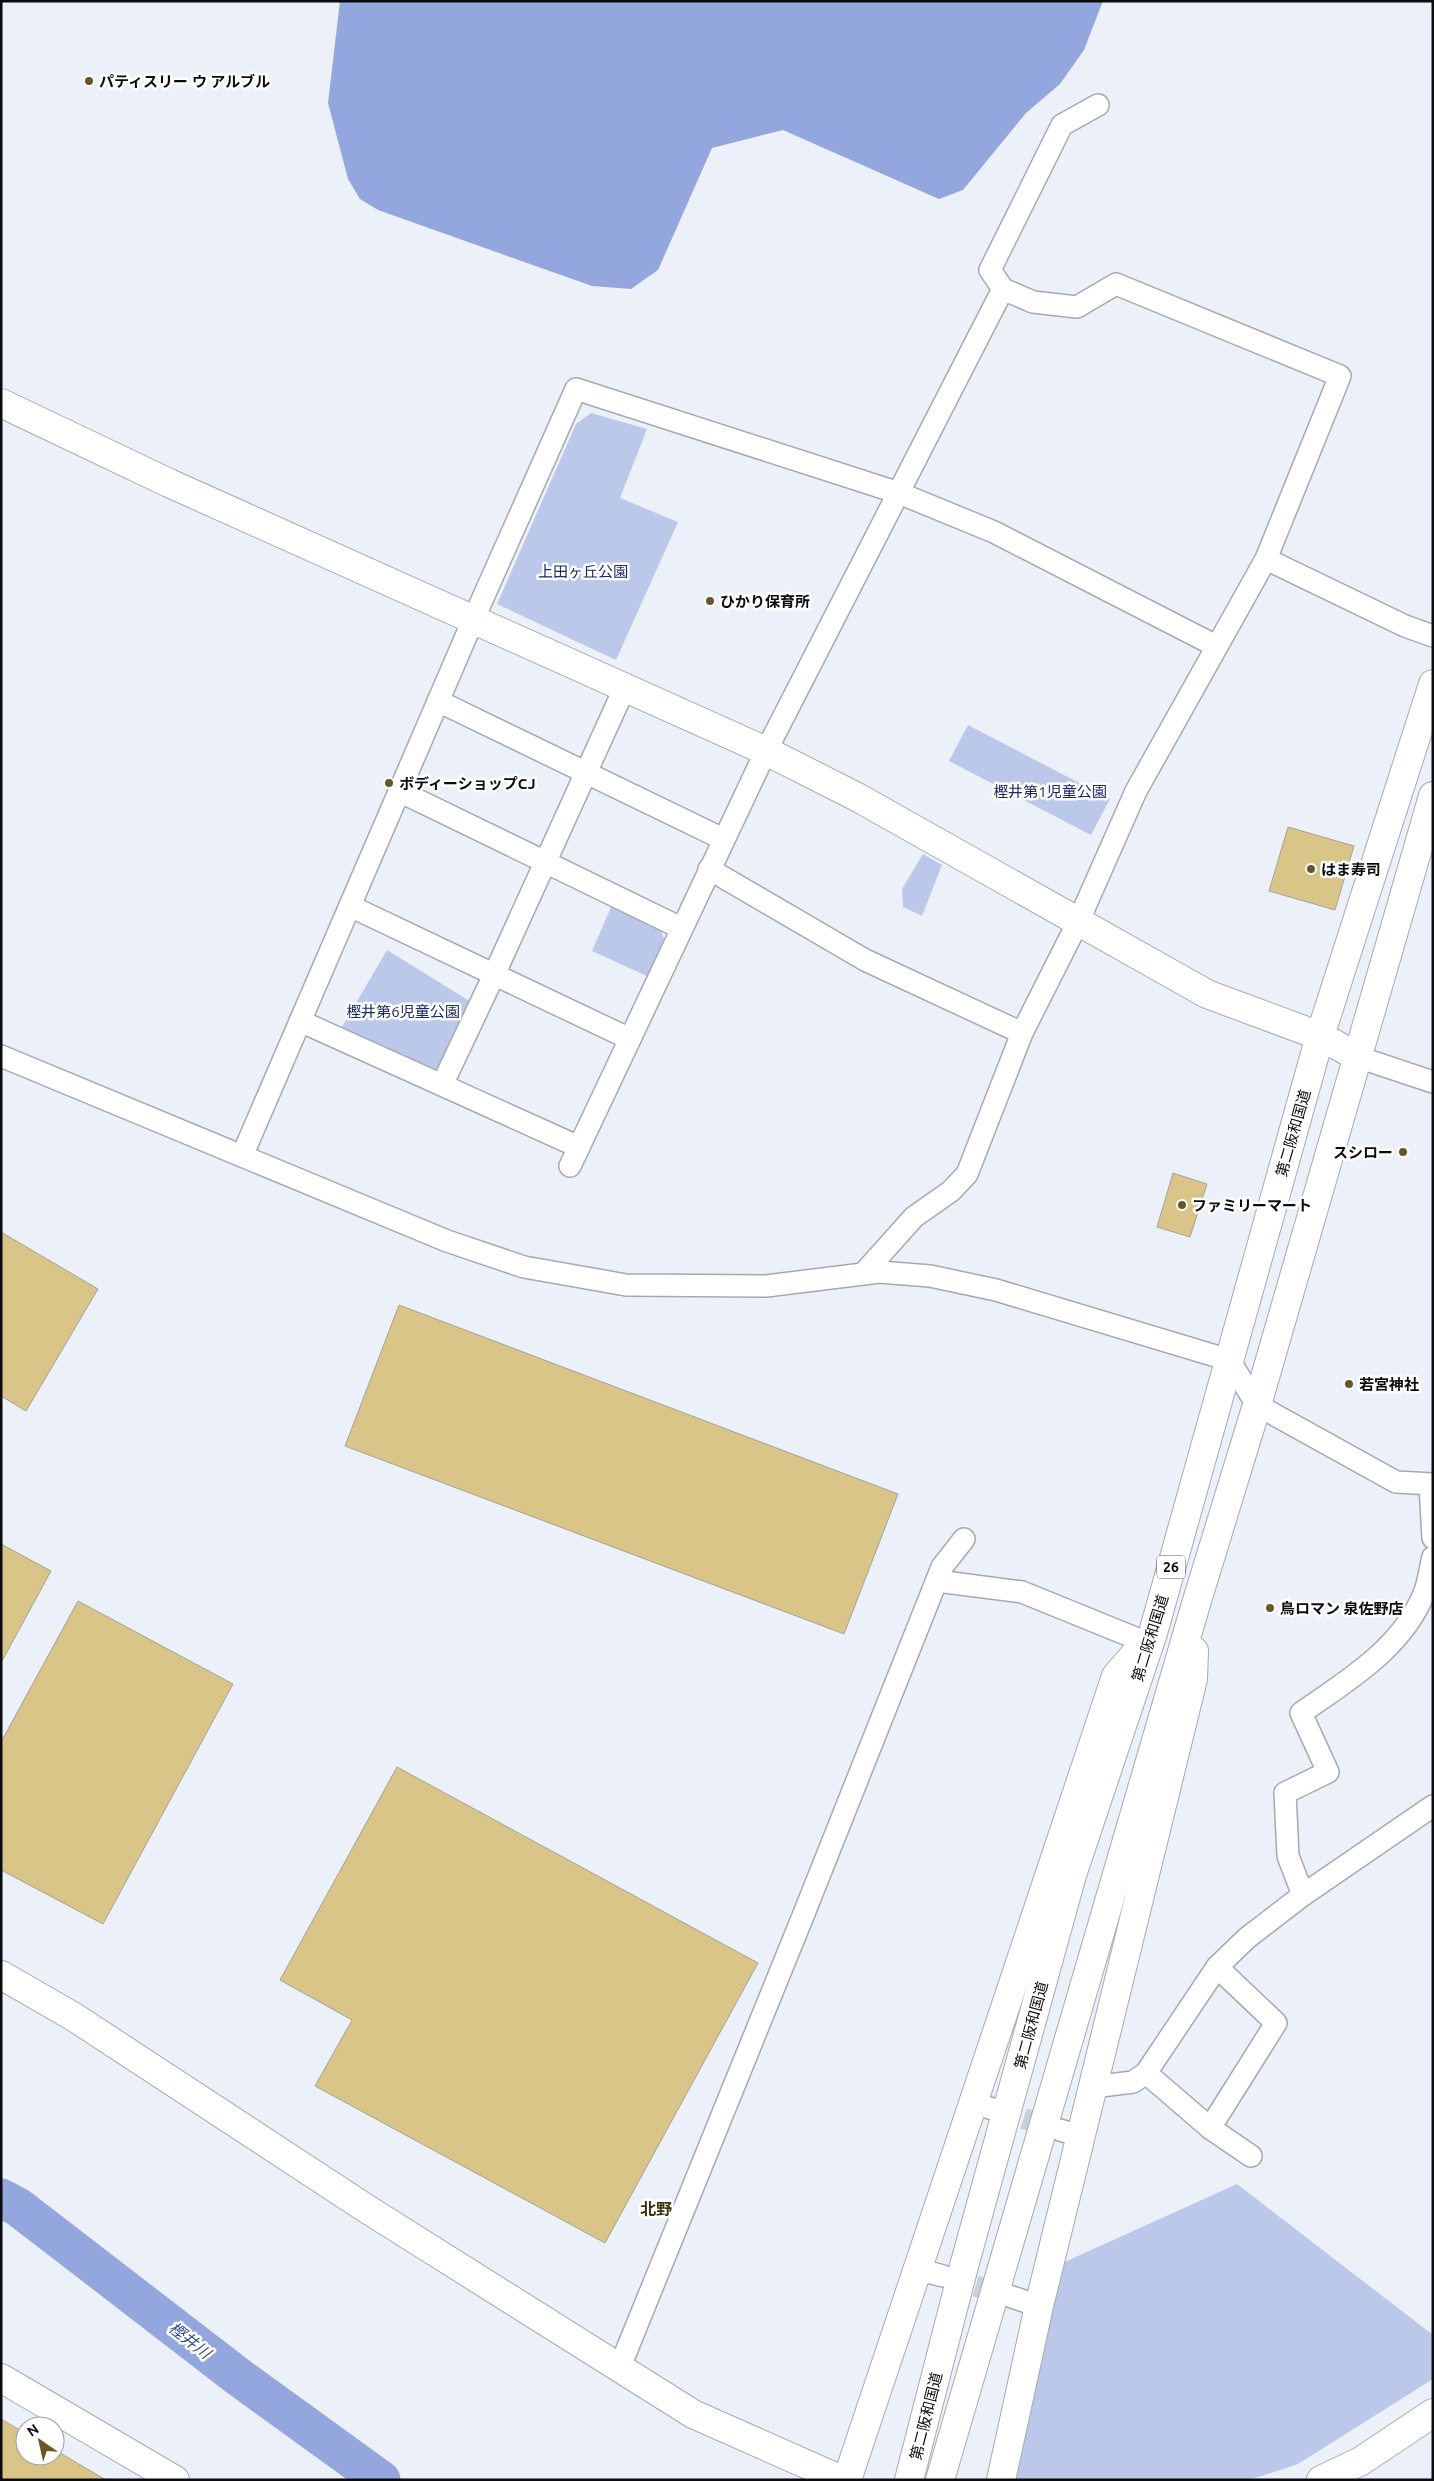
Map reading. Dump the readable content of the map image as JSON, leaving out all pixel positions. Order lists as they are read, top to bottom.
{
  "streets": {
    "main road": ["第二阪和国道", "26"]
  },
  "districts": ["北野"],
  "water": ["樫井川"],
  "parks": ["上田ヶ丘公園", "樫井第1児童公園", "樫井第6児童公園"],
  "places": [
    "パティスリー ウ アルブル",
    "ひかり保育所",
    "ボディーショップCJ",
    "はま寿司",
    "スシロー",
    "ファミリーマート",
    "若宮神社",
    "鳥ロマン 泉佐野店"
  ],
  "north": "top left"
}
